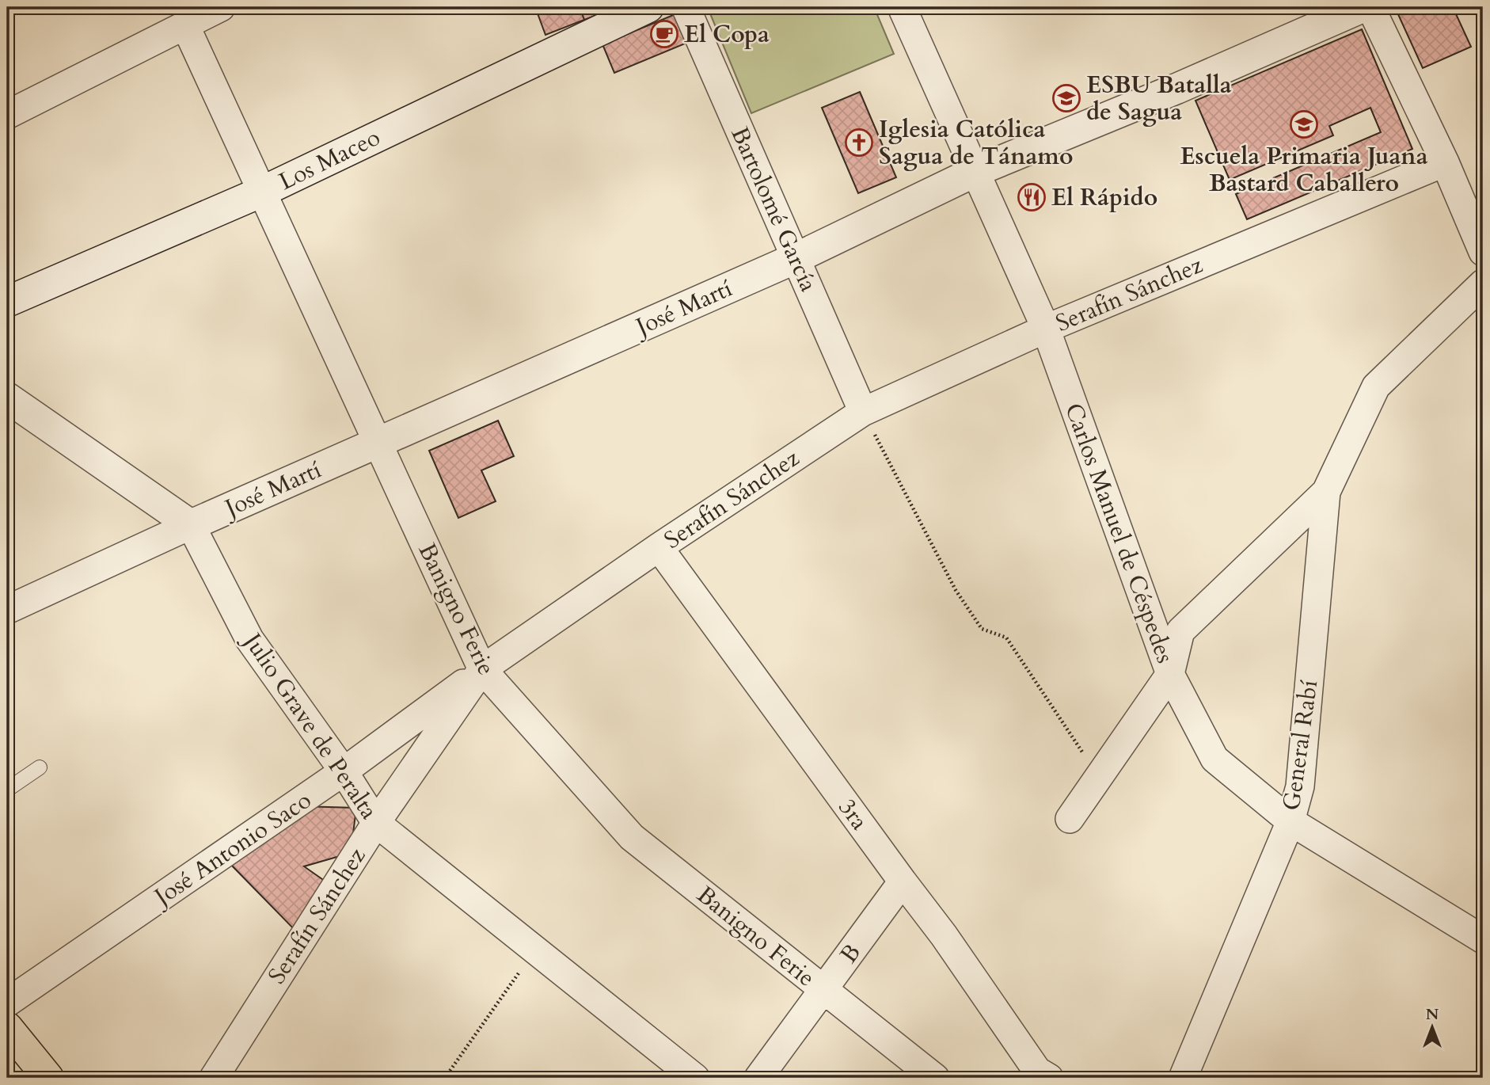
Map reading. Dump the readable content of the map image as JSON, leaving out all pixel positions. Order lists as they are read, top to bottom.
{
  "streets": {
    "street": [
      "Los Maceo",
      "Bartolomé García",
      "Serafín Sánchez",
      "José Martí",
      "Carlos Manuel de Céspedes",
      "Banigno Ferie",
      "Julio Grave de Peralta",
      "General Rabí",
      "3ra",
      "José Antonio Saco",
      "B"
    ]
  },
  "crossings": [
    ["Los Maceo", "Banigno Ferie"],
    ["Bartolomé García", "Serafín Sánchez"],
    ["Bartolomé García", "José Martí"],
    ["Serafín Sánchez", "Carlos Manuel de Céspedes"],
    ["Serafín Sánchez", "Banigno Ferie"],
    ["Serafín Sánchez", "Julio Grave de Peralta"],
    ["Serafín Sánchez", "3ra"],
    ["Serafín Sánchez", "José Antonio Saco"],
    ["José Martí", "Carlos Manuel de Céspedes"],
    ["José Martí", "Banigno Ferie"],
    ["José Martí", "Julio Grave de Peralta"],
    ["Carlos Manuel de Céspedes", "General Rabí"],
    ["Banigno Ferie", "José Antonio Saco"],
    ["Banigno Ferie", "B"],
    ["Julio Grave de Peralta", "José Antonio Saco"],
    ["3ra", "B"]
  ],
  "places": {
    "cafe": ["El Copa"],
    "school or university": ["ESBU Batalla de Sagua", "Escuela Primaria Juana Bastard Caballero"],
    "church": ["Iglesia Católica Sagua de Tánamo"],
    "restaurant": ["El Rápido"]
  },
  "north": "top"
}
